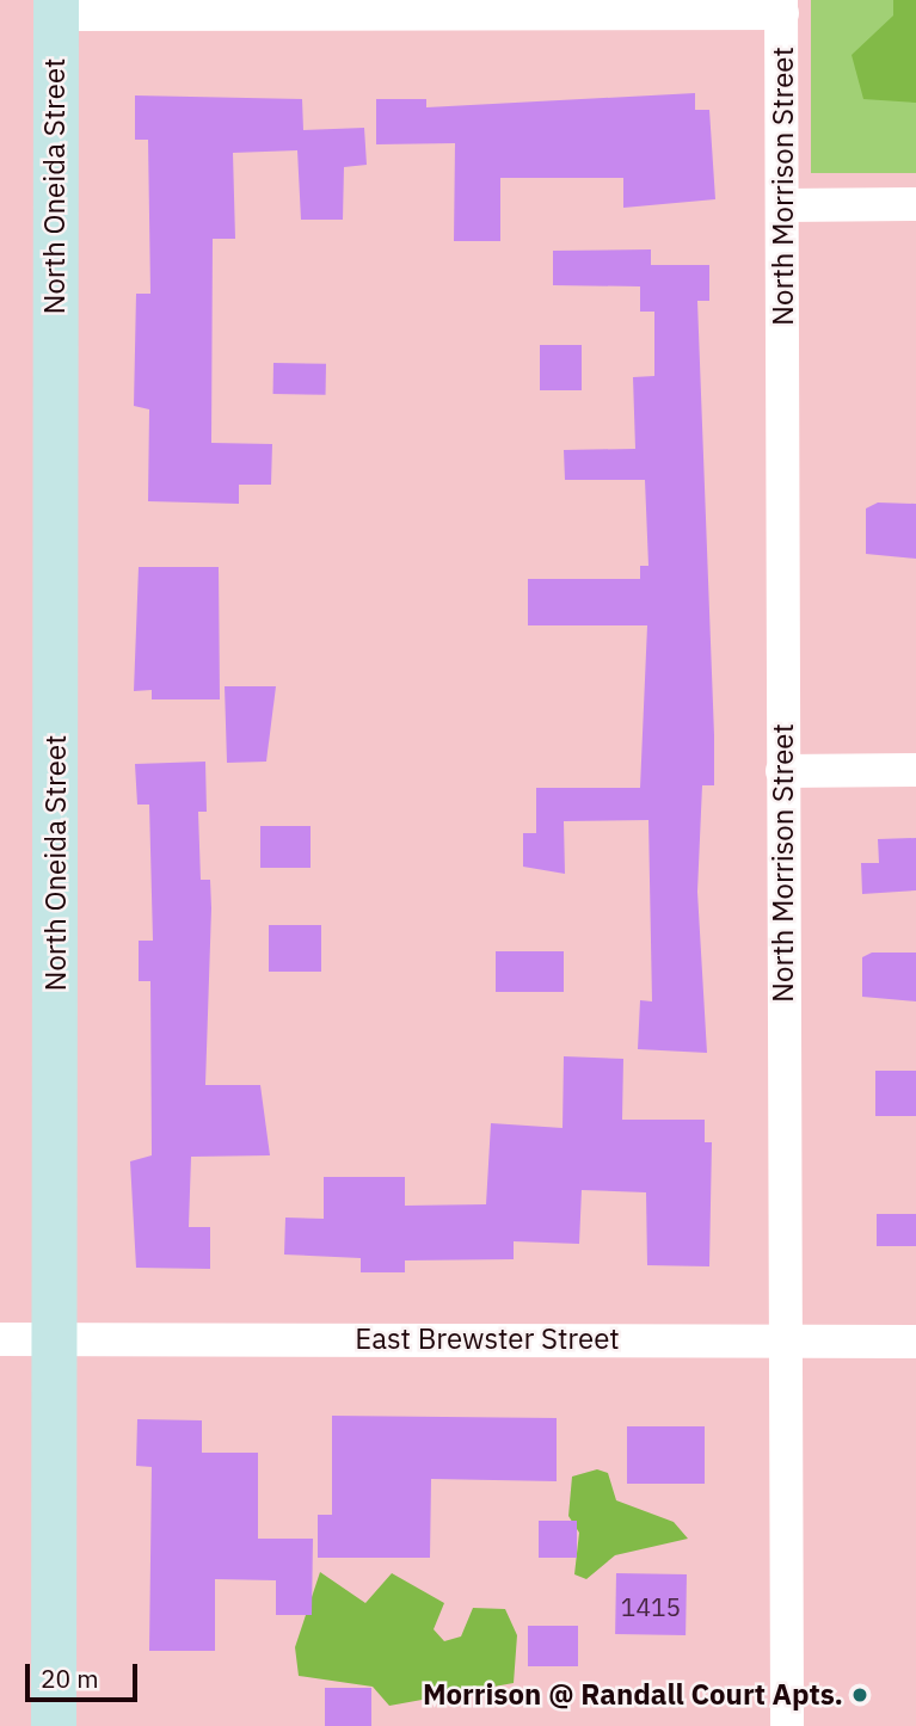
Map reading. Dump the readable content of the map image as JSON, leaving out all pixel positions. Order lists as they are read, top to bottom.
{
  "streets": {
    "main road": ["North Oneida Street"],
    "street": ["North Morrison Street", "East Brewster Street"]
  },
  "crossings": [
    ["North Oneida Street", "East Brewster Street"],
    ["North Morrison Street", "East Brewster Street"]
  ],
  "places": ["Morrison @ Randall Court Apts."],
  "house_numbers": ["1415"],
  "scale_bar": "20 m"
}
